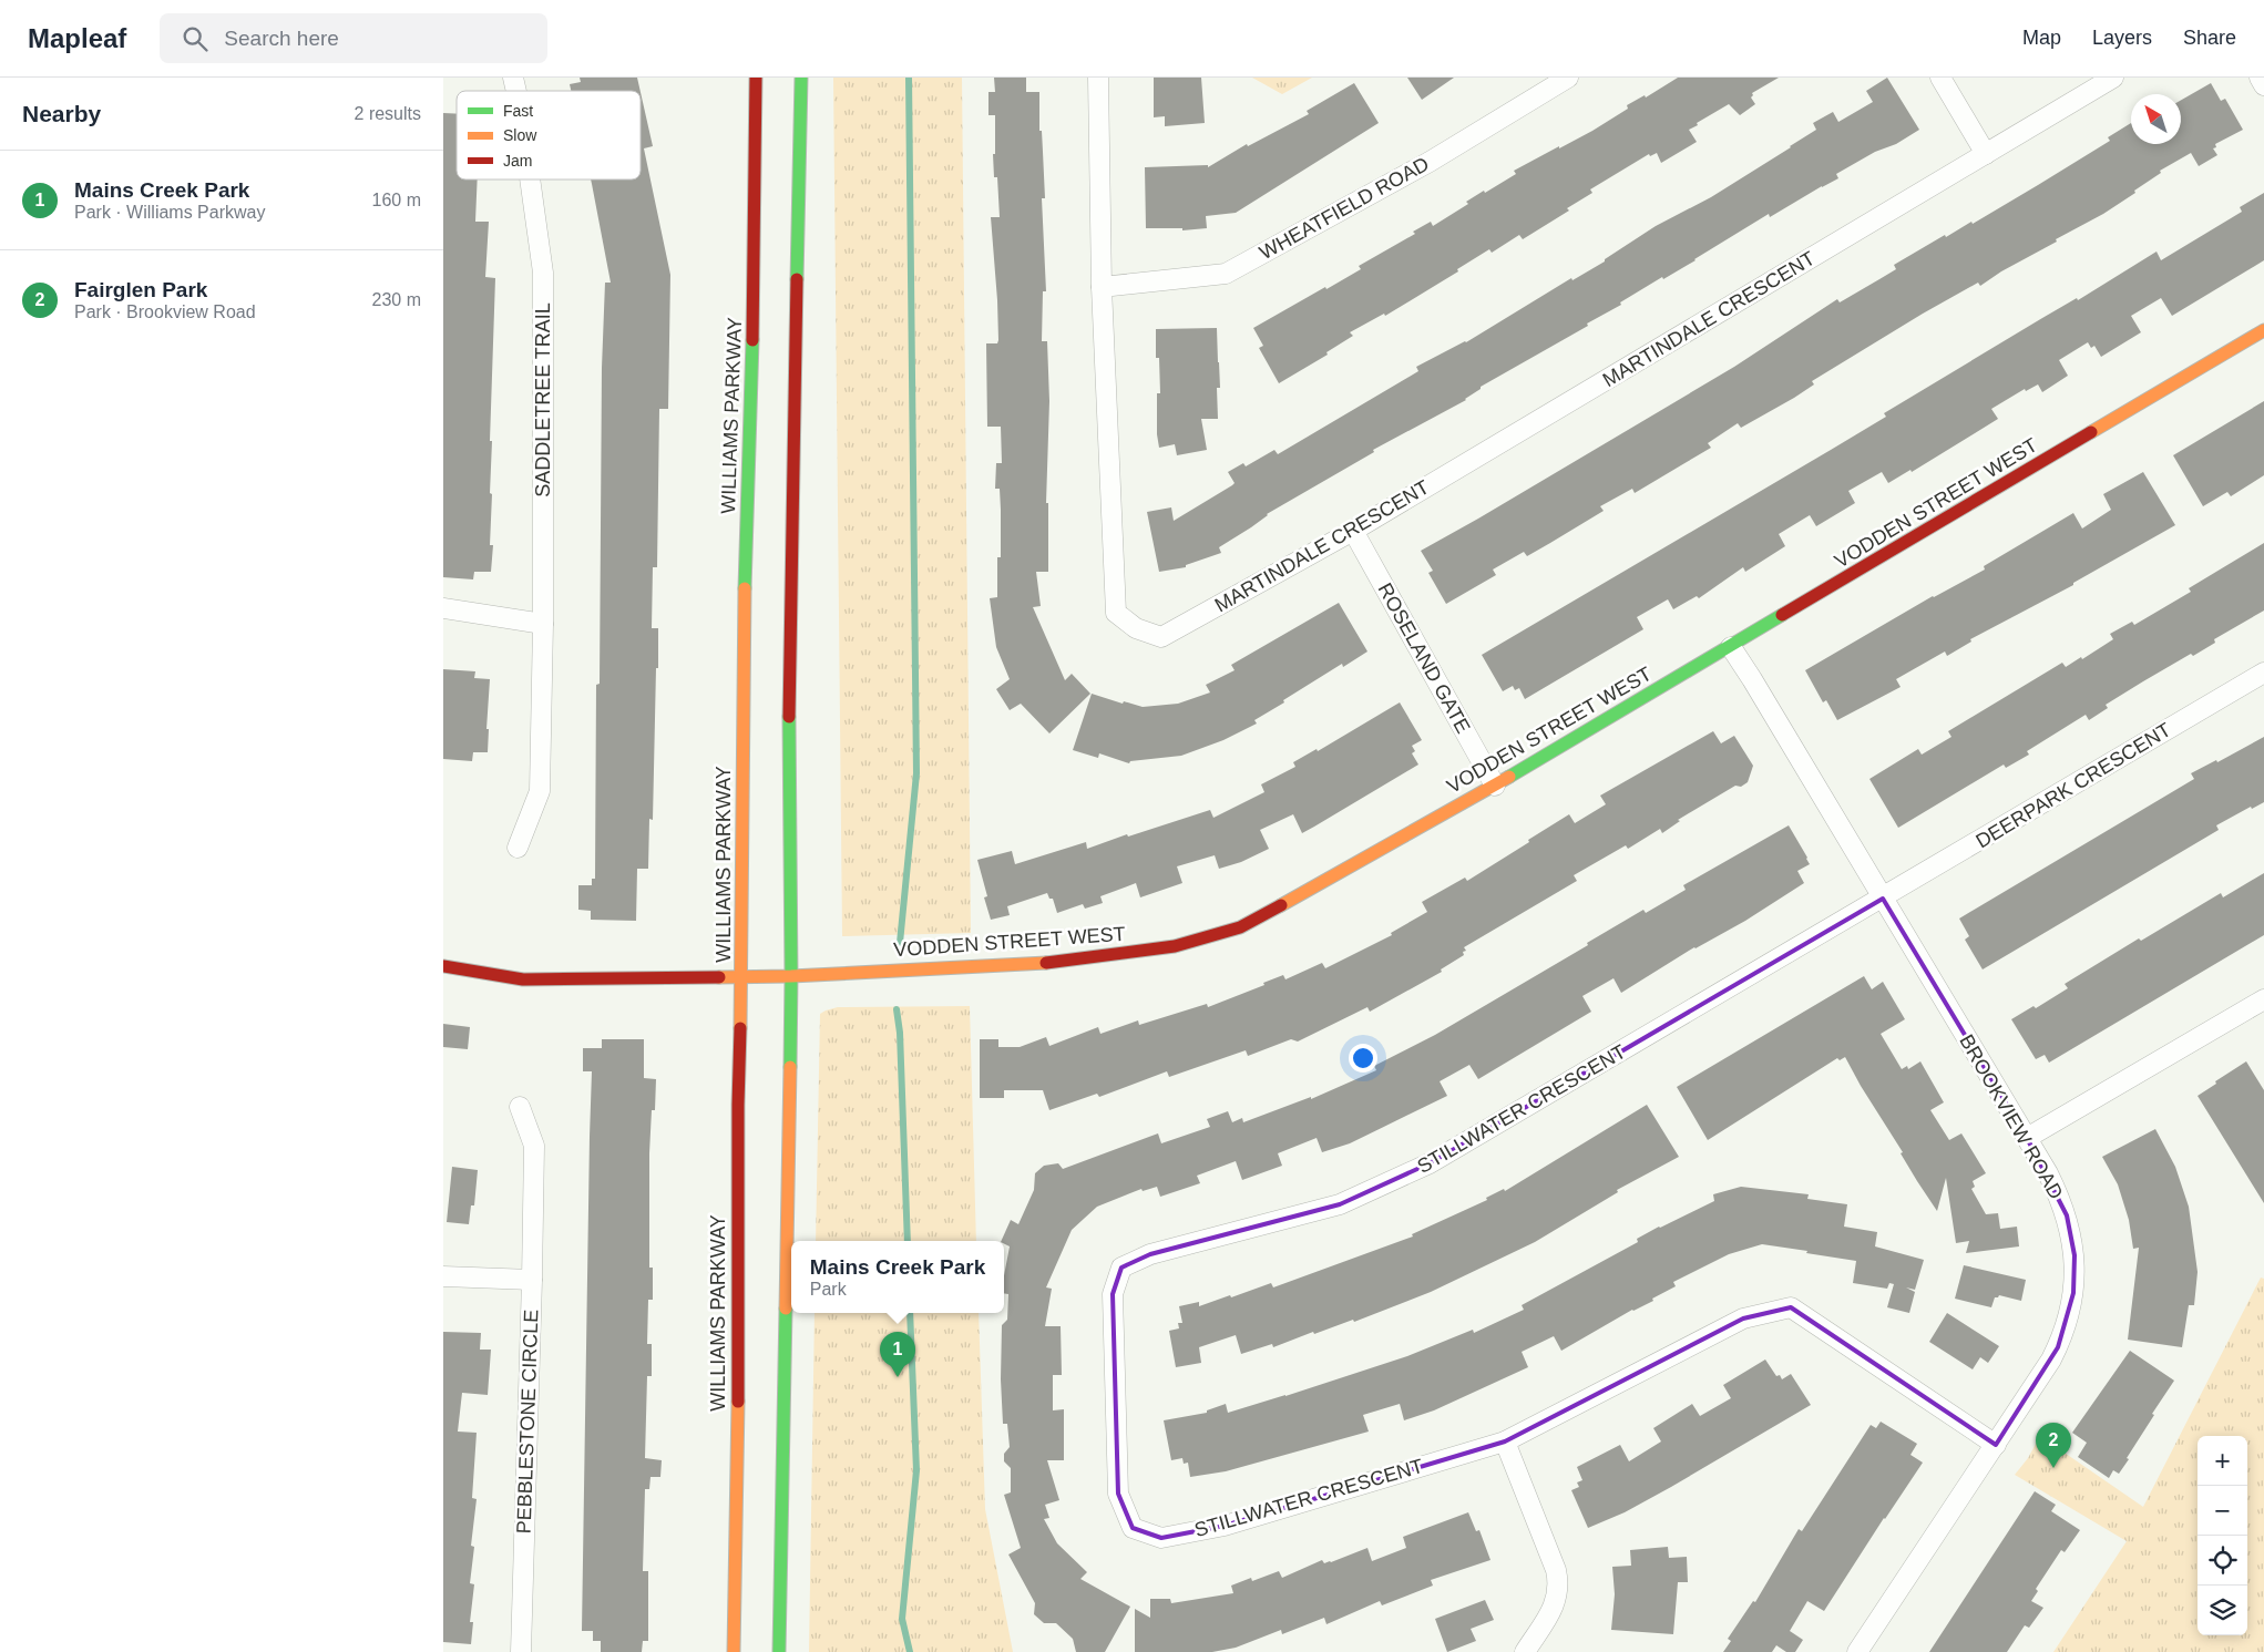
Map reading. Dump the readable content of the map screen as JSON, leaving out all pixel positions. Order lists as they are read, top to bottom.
{
  "streets": {
    "main road": ["WILLIAMS PARKWAY", "VODDEN STREET WEST"],
    "street": [
      "WHEATFIELD ROAD",
      "MARTINDALE CRESCENT",
      "SADDLETREE TRAIL",
      "ROSELAND GATE",
      "DEERPARK CRESCENT",
      "STILLWATER CRESCENT",
      "BROOKVIEW ROAD",
      "PEBBLESTONE CIRCLE"
    ]
  },
  "crossings": [
    ["WHEATFIELD ROAD", "MARTINDALE CRESCENT"],
    ["MARTINDALE CRESCENT", "ROSELAND GATE"],
    ["WILLIAMS PARKWAY", "VODDEN STREET WEST"],
    ["VODDEN STREET WEST", "ROSELAND GATE"],
    ["VODDEN STREET WEST", "BROOKVIEW ROAD"],
    ["DEERPARK CRESCENT", "STILLWATER CRESCENT"],
    ["DEERPARK CRESCENT", "BROOKVIEW ROAD"],
    ["STILLWATER CRESCENT", "BROOKVIEW ROAD"]
  ],
  "legend": ["Fast", "Slow", "Jam"],
  "north": "top left",
  "page": {
    "header": "Mapleaf",
    "search": "Search here",
    "nav": ["Map", "Layers", "Share"],
    "heading": ["Nearby", "2 results"],
    "list": [
      {
        "mark": "1",
        "name": "Mains Creek Park",
        "note": "Park · Williams Parkway",
        "value": "160 m"
      },
      {
        "mark": "2",
        "name": "Fairglen Park",
        "note": "Park · Brookview Road",
        "value": "230 m"
      }
    ],
    "popup": ["Mains Creek Park", "Park"],
    "pins": ["1", "2"],
    "map_buttons": ["+", "−"]
  }
}
